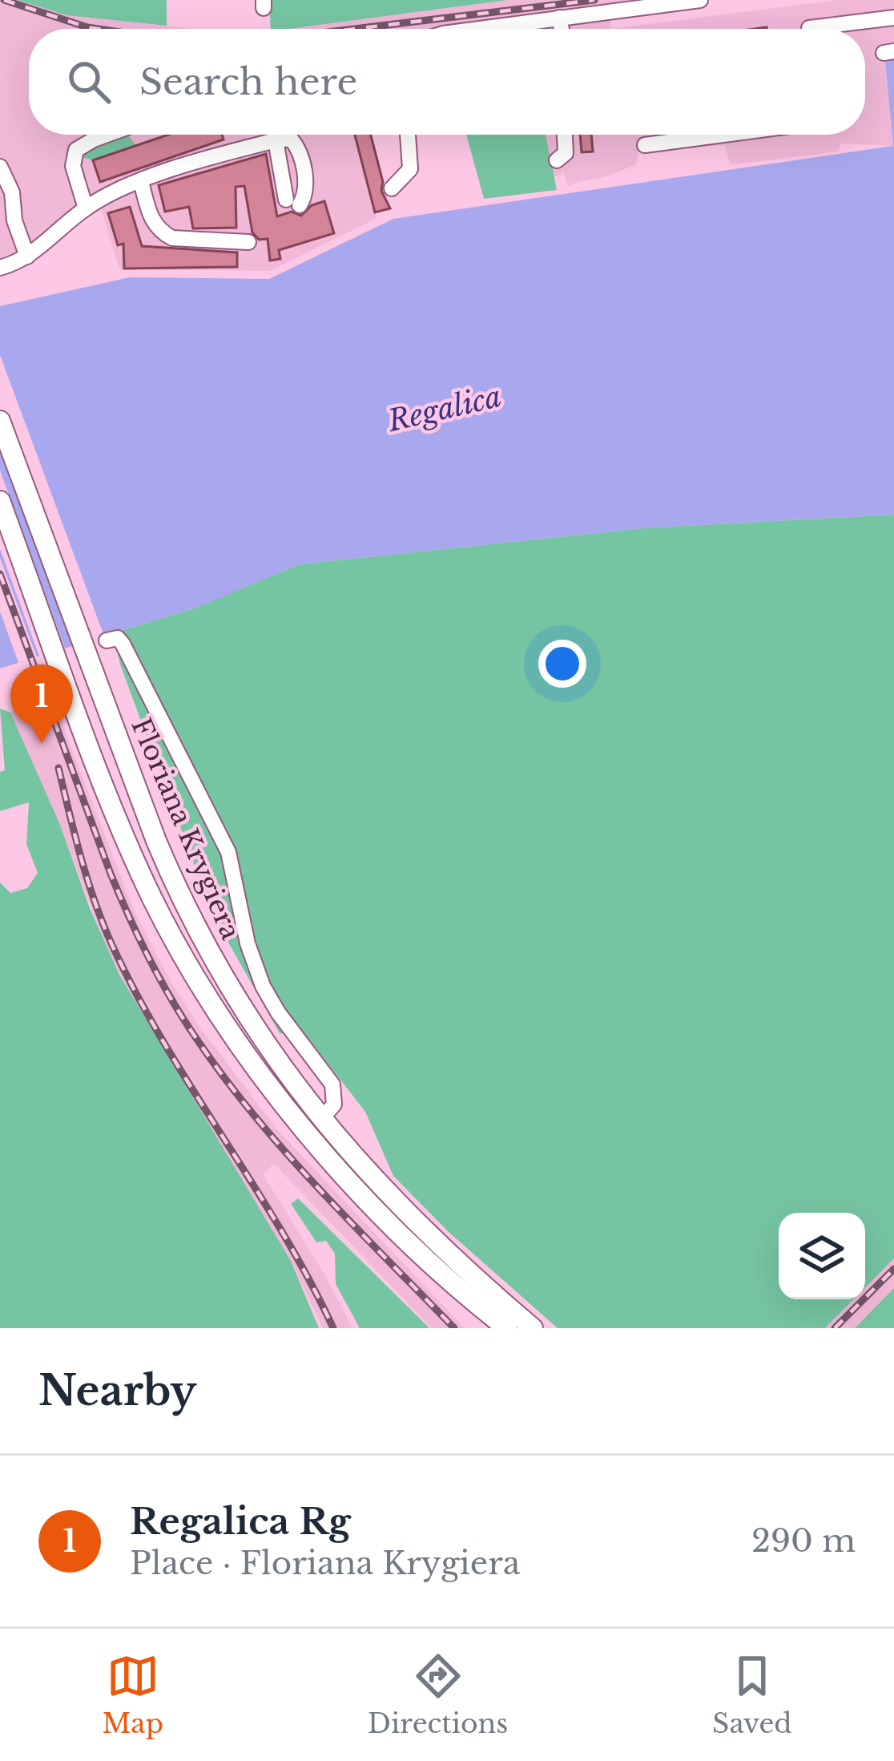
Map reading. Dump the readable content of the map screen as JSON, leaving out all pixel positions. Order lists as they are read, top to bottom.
{
  "streets": {
    "main road": ["Floriana Krygiera"]
  },
  "water": ["Regalica"],
  "page": {
    "search": "Search here",
    "pins": "1",
    "heading": "Nearby",
    "list": [
      {
        "mark": "1",
        "name": "Regalica Rg",
        "note": "Place · Floriana Krygiera",
        "value": "290 m"
      }
    ],
    "nav": ["Map", "Directions", "Saved"]
  }
}
